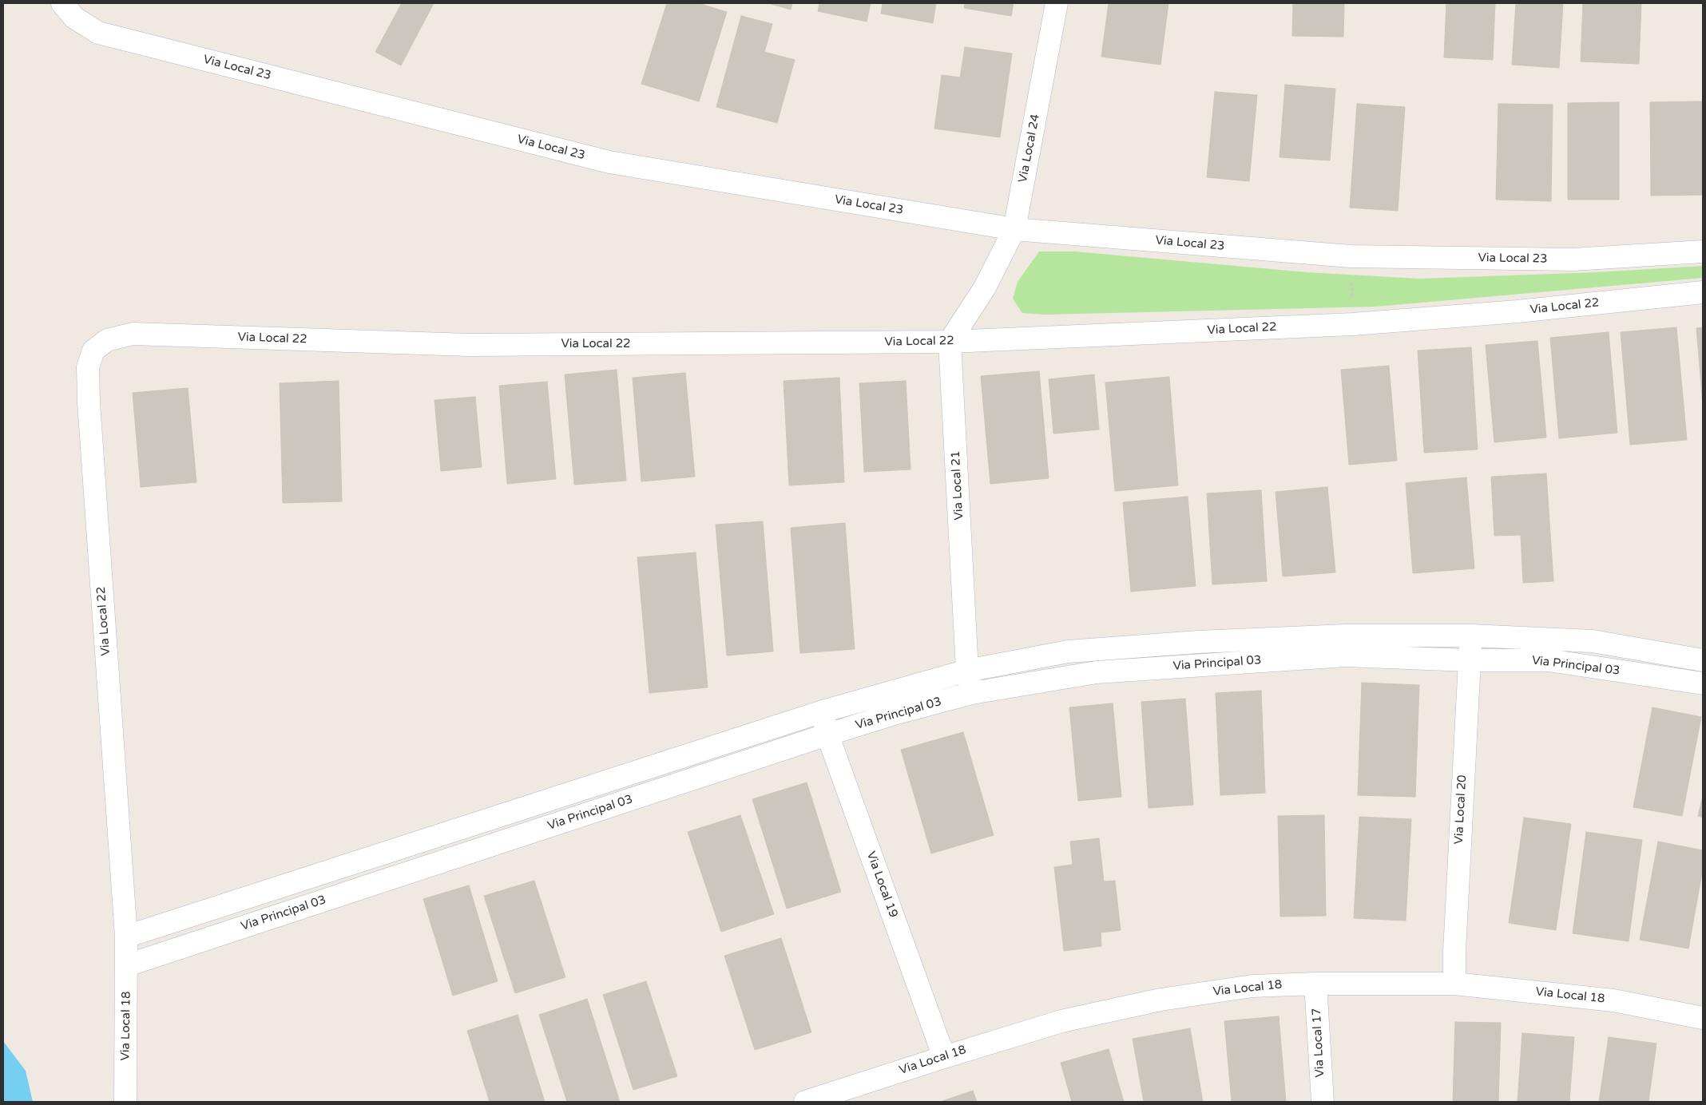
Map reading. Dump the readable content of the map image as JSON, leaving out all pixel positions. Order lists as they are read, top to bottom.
{
  "streets": {
    "street": [
      "Via Local 23",
      "Via Local 24",
      "Via Local 22",
      "Via Local 21",
      "Via Principal 03",
      "Via Local 20",
      "Via Local 19",
      "Via Local 18",
      "Via Local 17"
    ]
  },
  "crossings": [
    ["Via Local 23", "Via Local 24"],
    ["Via Local 24", "Via Local 22"],
    ["Via Local 24", "Via Local 21"],
    ["Via Local 22", "Via Local 21"],
    ["Via Local 22", "Via Principal 03"],
    ["Via Local 22", "Via Local 18"],
    ["Via Local 21", "Via Principal 03"],
    ["Via Principal 03", "Via Local 20"],
    ["Via Principal 03", "Via Local 19"],
    ["Via Principal 03", "Via Local 18"],
    ["Via Local 20", "Via Local 18"],
    ["Via Local 19", "Via Local 18"],
    ["Via Local 18", "Via Local 17"]
  ]
}
